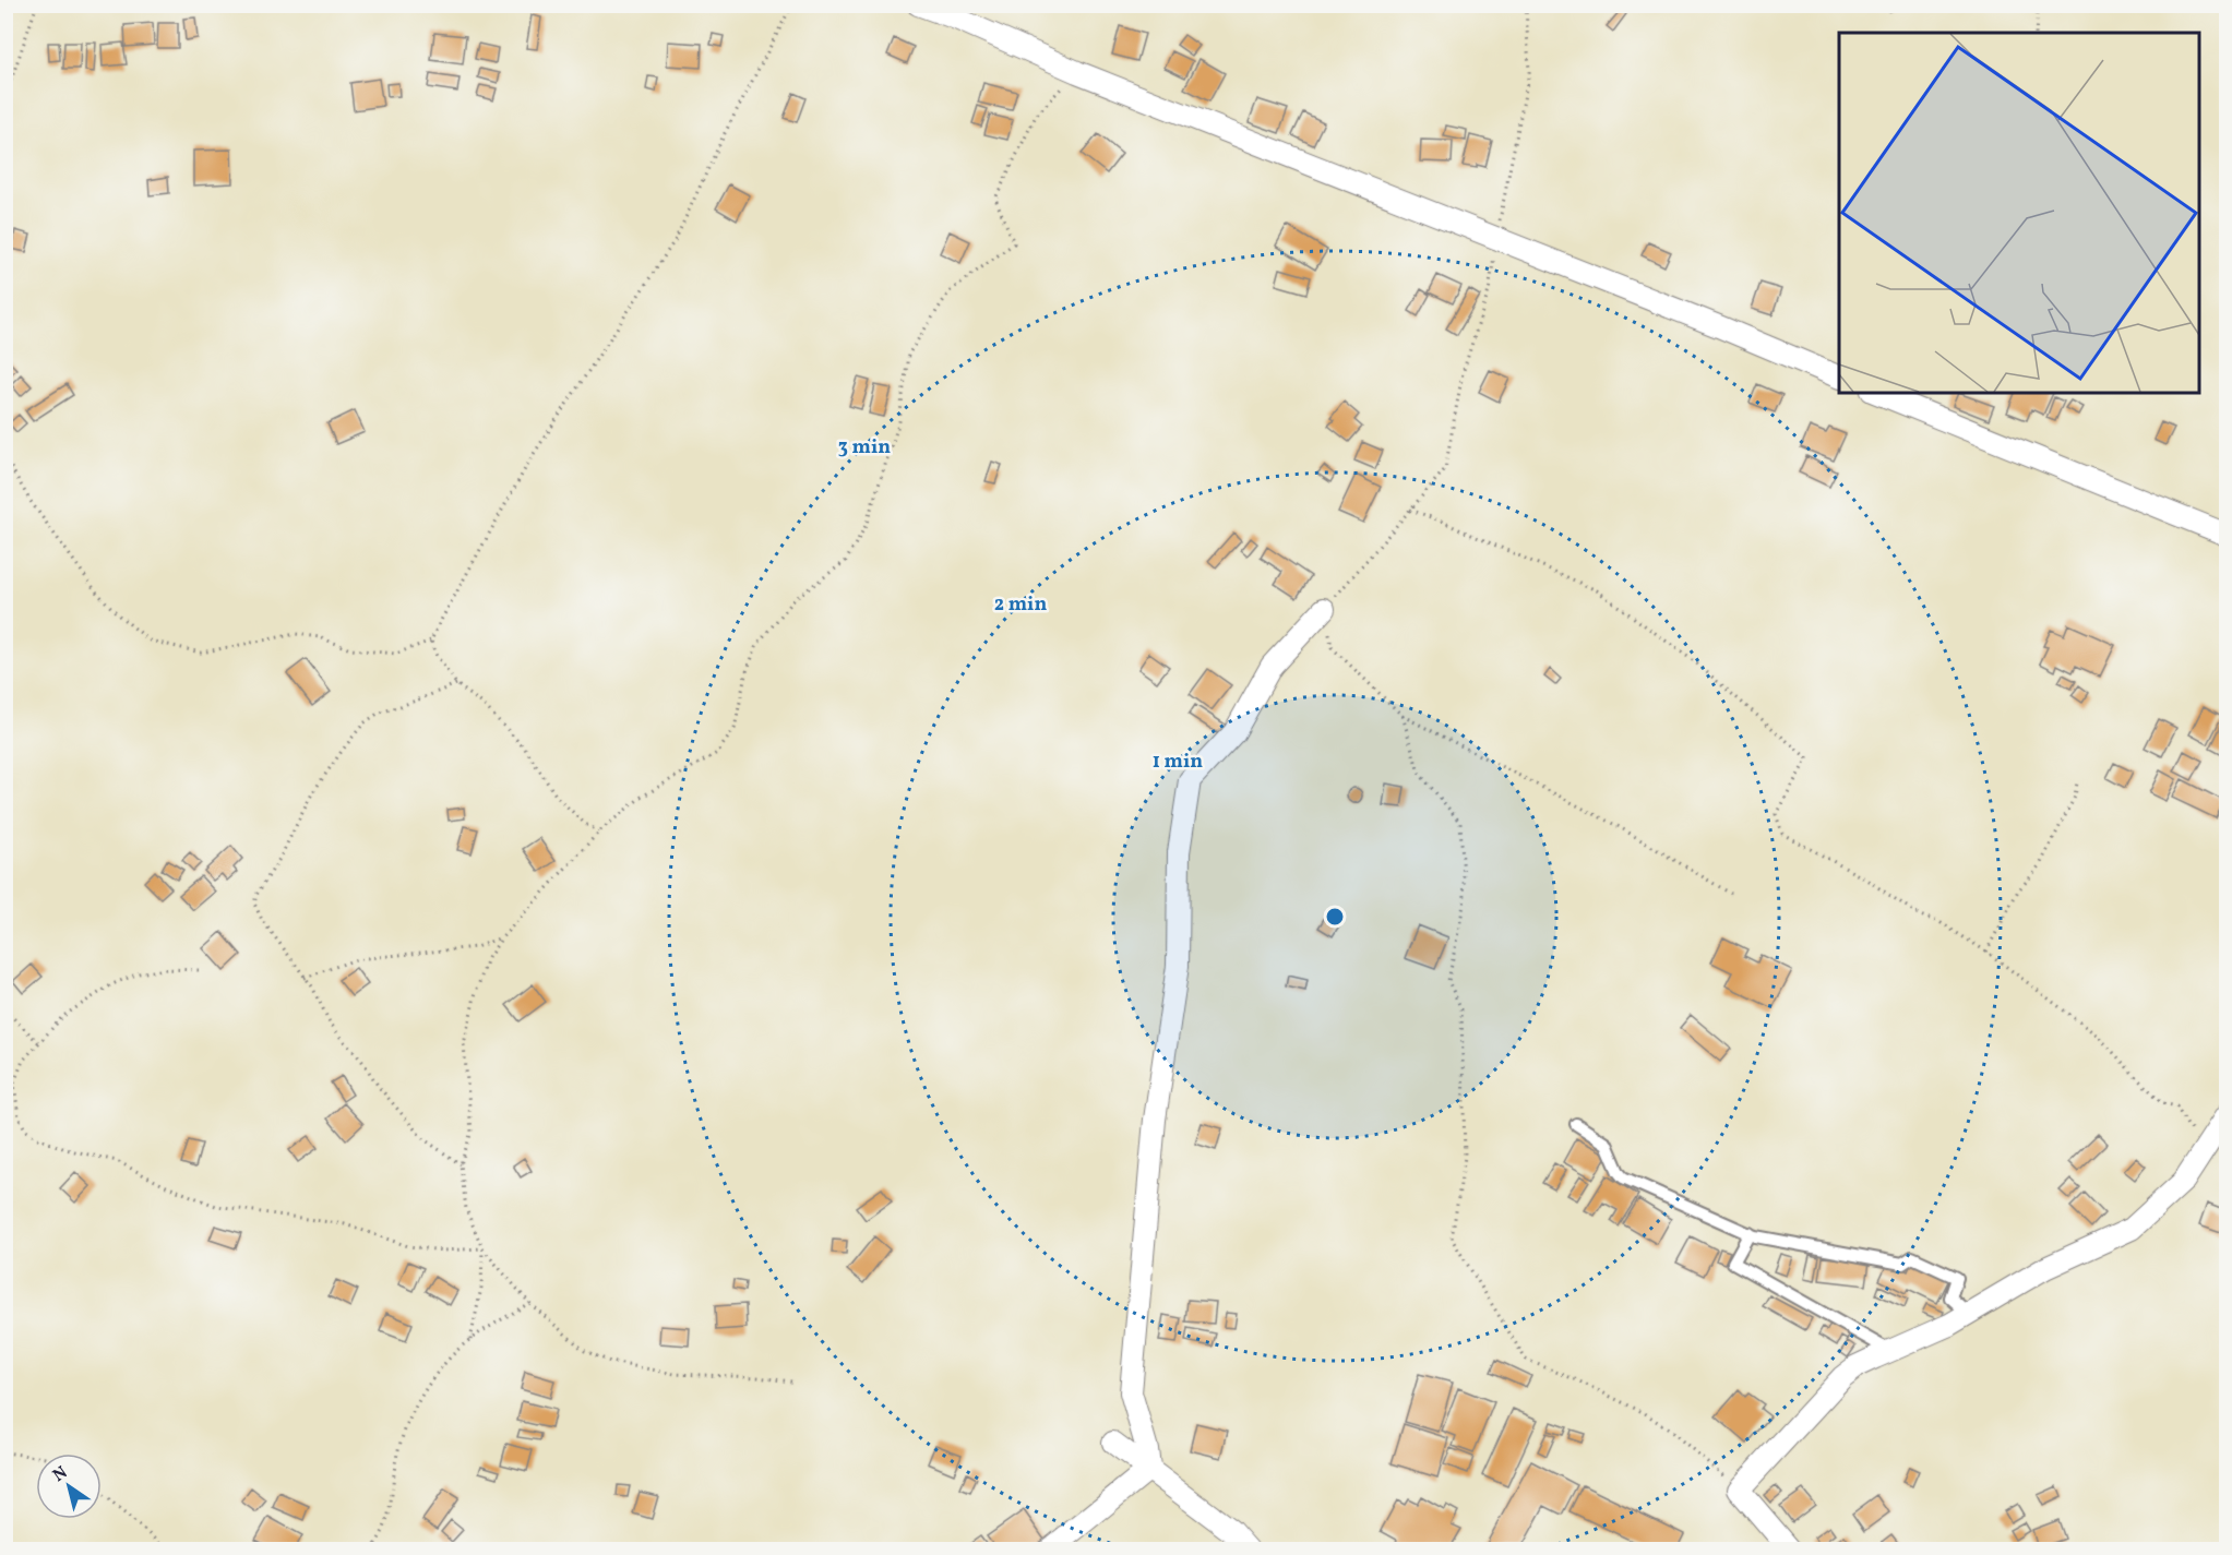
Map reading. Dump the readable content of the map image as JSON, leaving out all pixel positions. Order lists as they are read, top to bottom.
{
  "north": "top left",
  "rings": ["3 min", "2 min", "1 min"]
}
